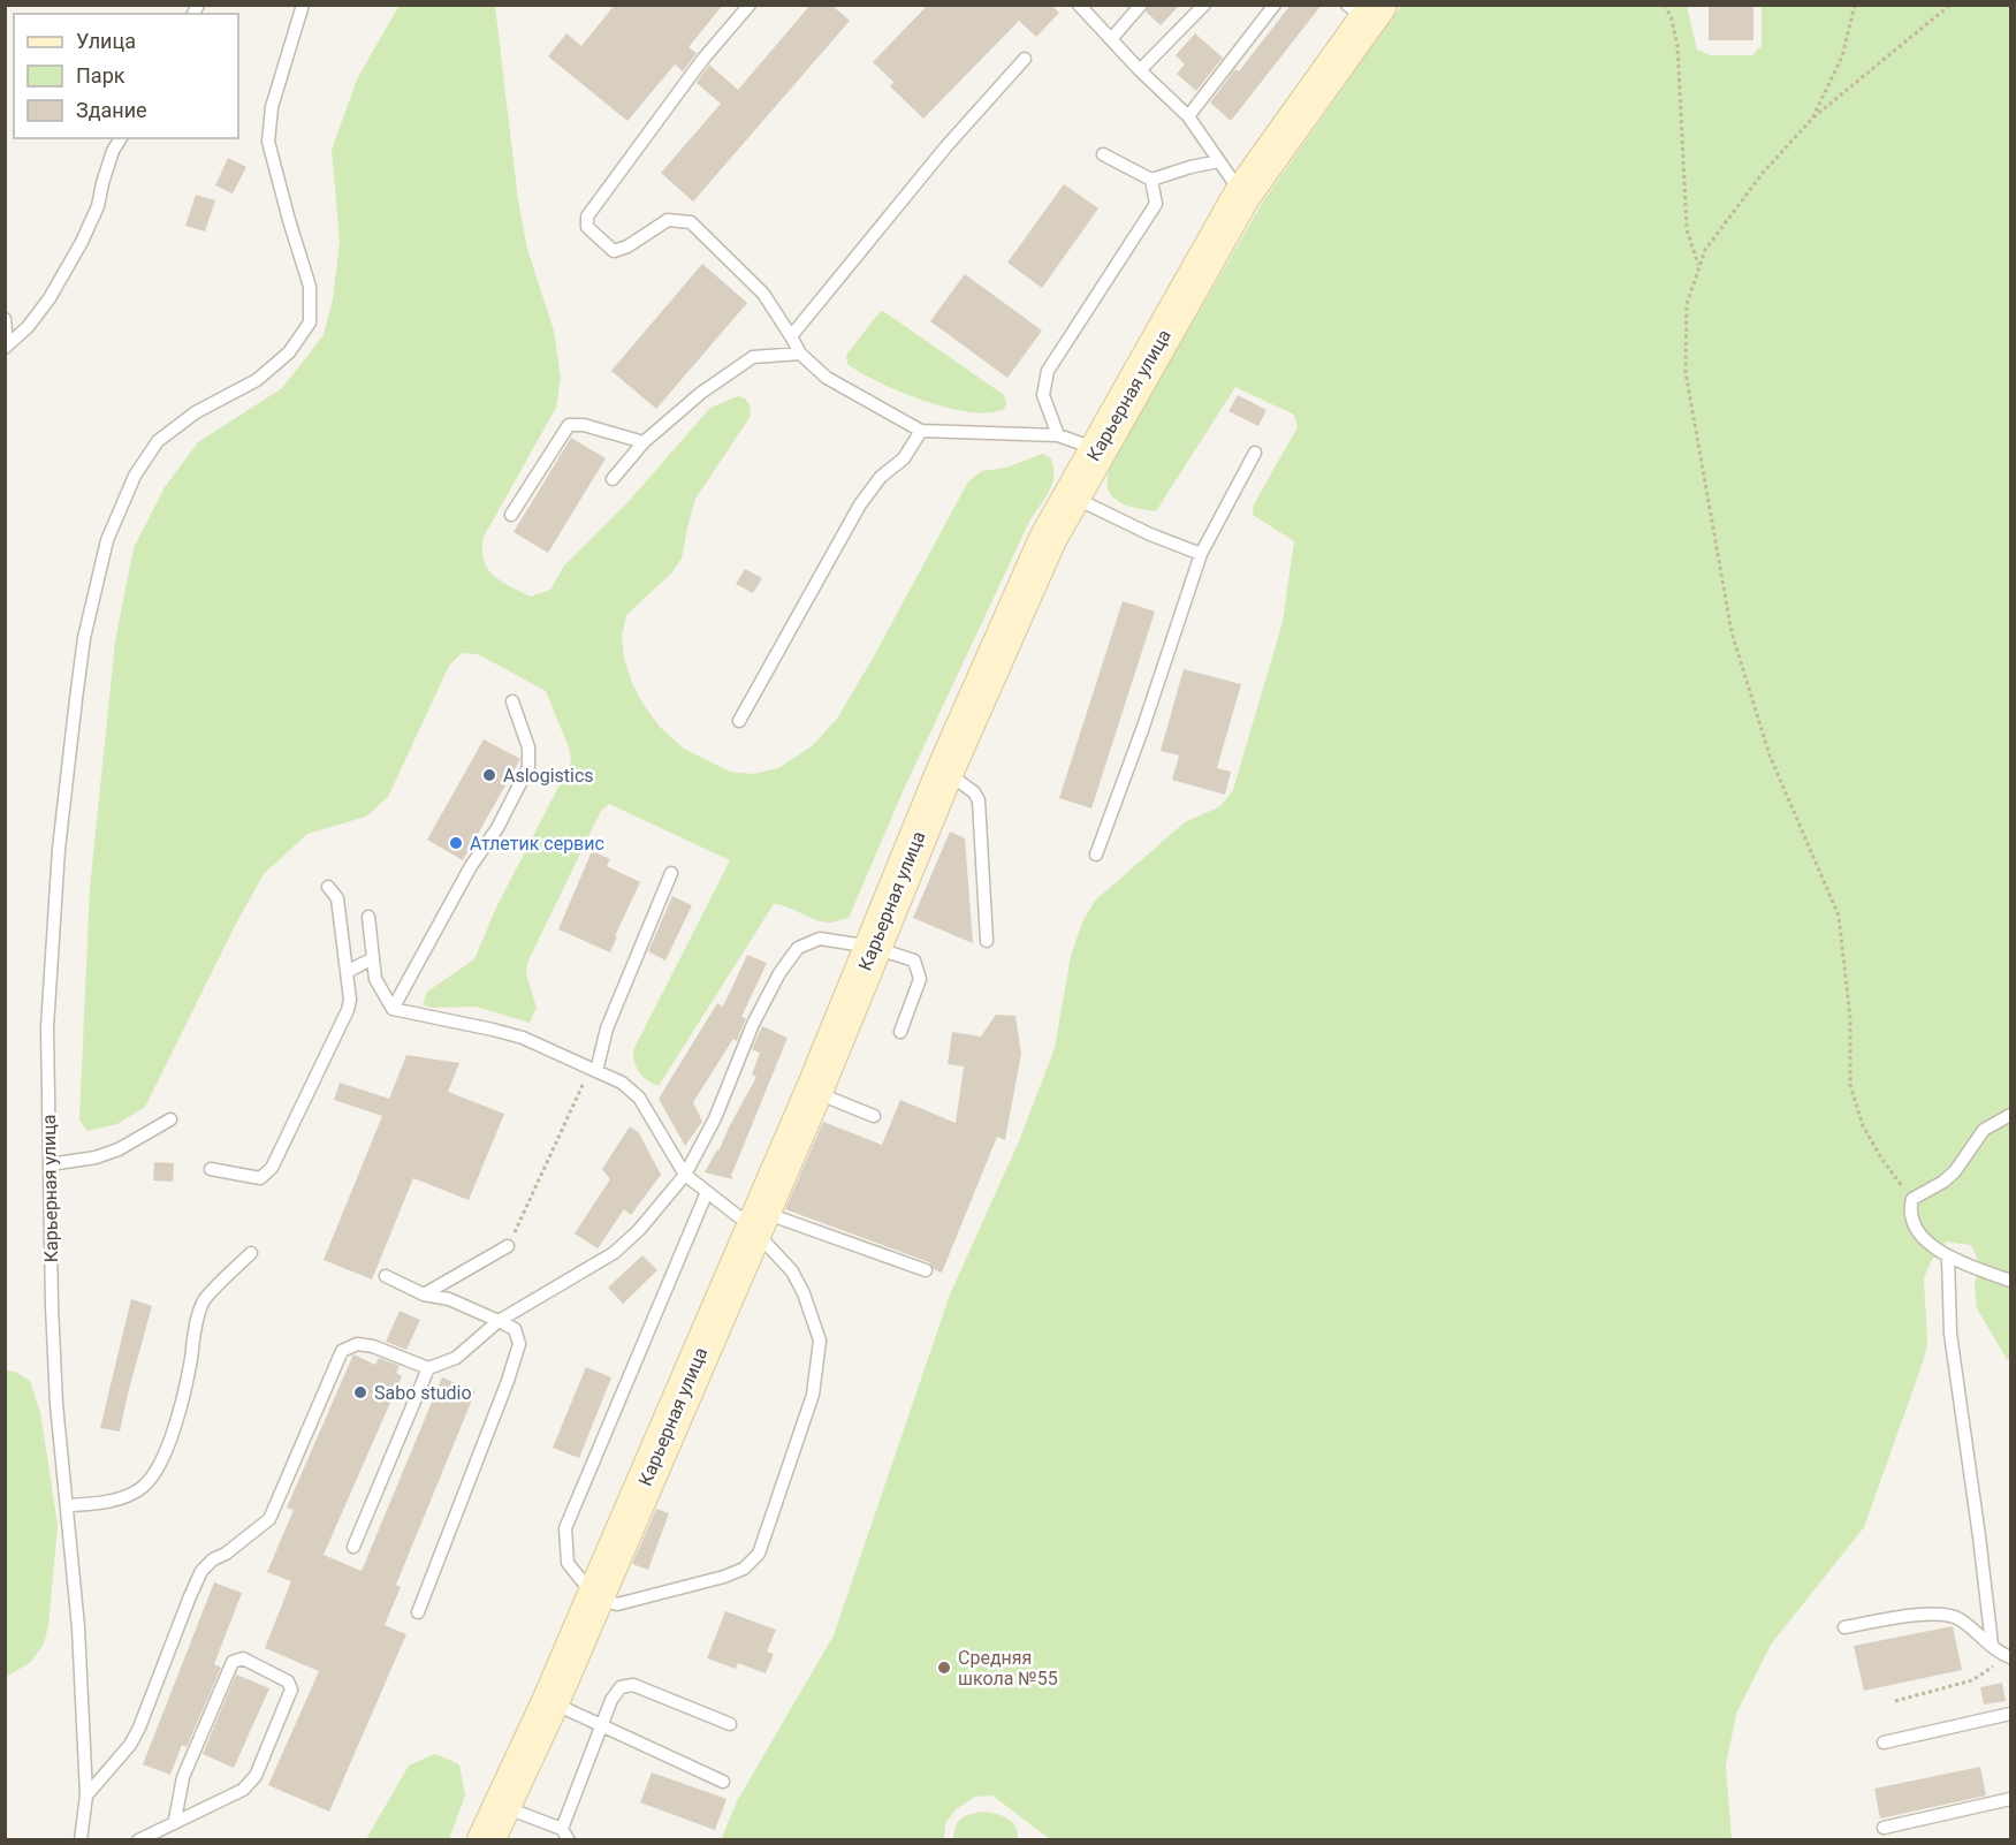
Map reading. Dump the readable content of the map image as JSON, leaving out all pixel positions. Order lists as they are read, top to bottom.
{
  "streets": {
    "street": ["Карьерная улица"]
  },
  "places": [
    "Aslogistics",
    "Атлетик сервис",
    "Sabo studio",
    "Средняя школа №55"
  ],
  "legend": ["Улица", "Парк", "Здание"]
}
